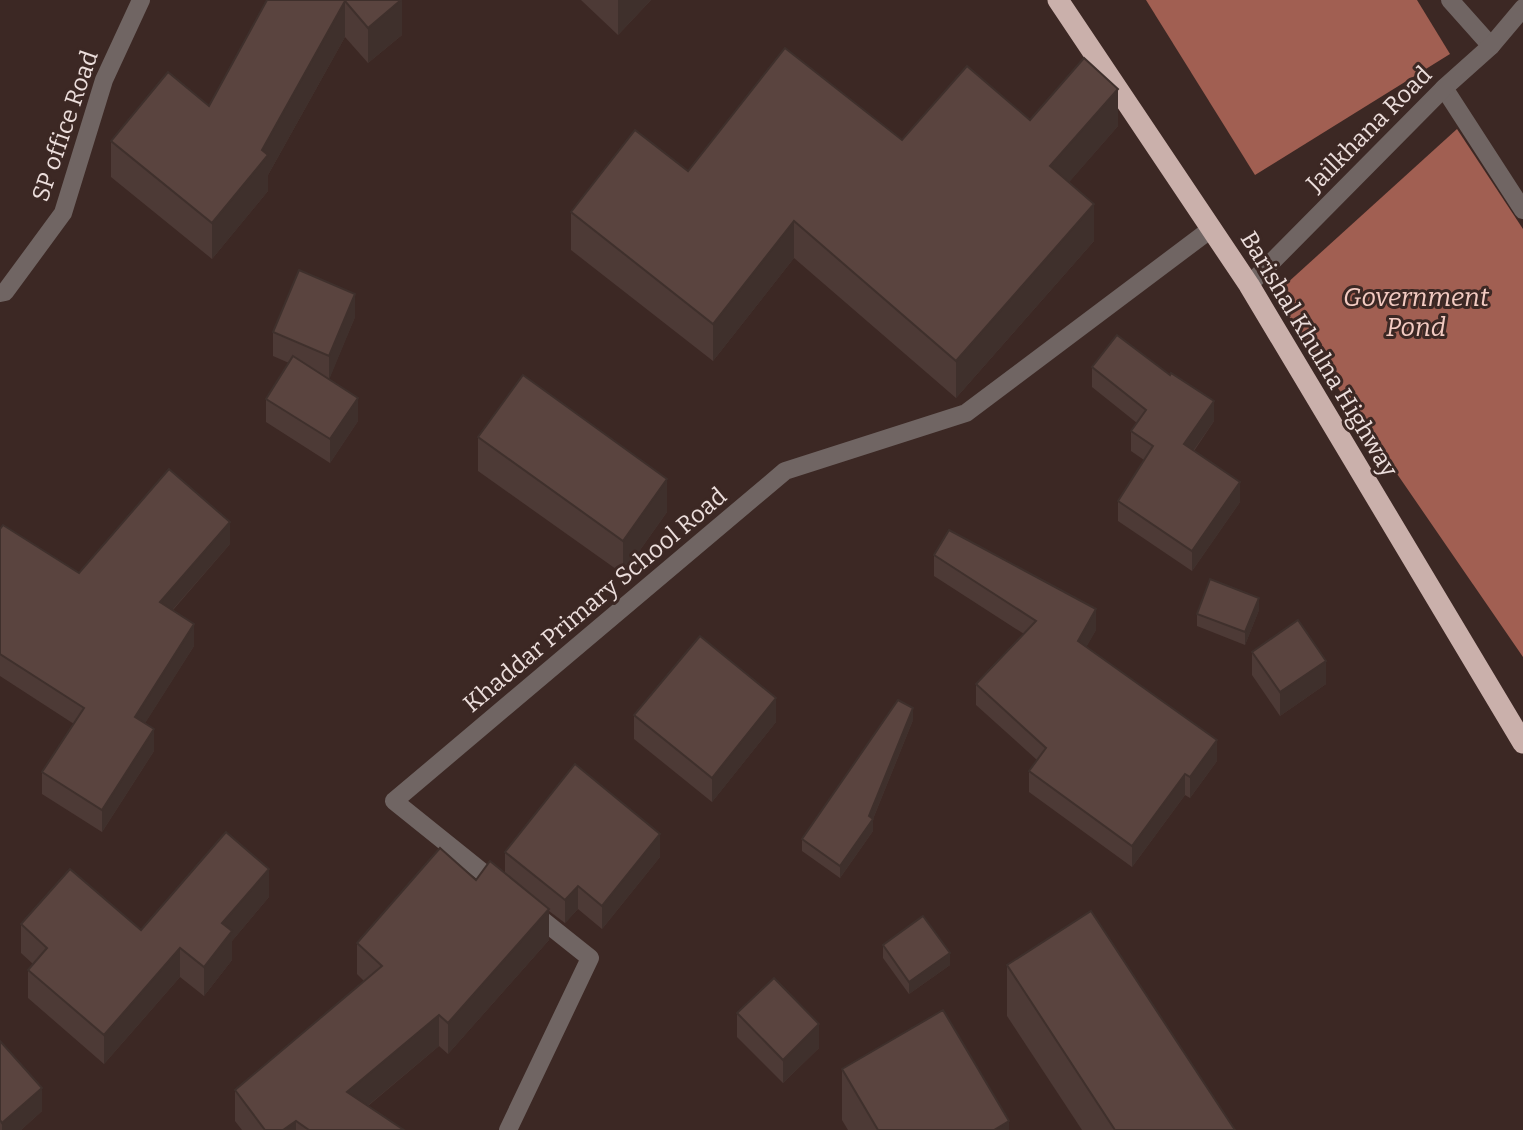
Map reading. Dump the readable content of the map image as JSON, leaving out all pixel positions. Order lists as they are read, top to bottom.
{
  "streets": {
    "highway": ["Barishal Khulna Highway"],
    "street": ["SP office Road", "Jailkhana Road", "Khaddar Primary School Road"]
  },
  "crossings": [
    ["Jailkhana Road", "Barishal Khulna Highway"],
    ["Barishal Khulna Highway", "Khaddar Primary School Road"]
  ],
  "water": ["Government Pond"]
}
